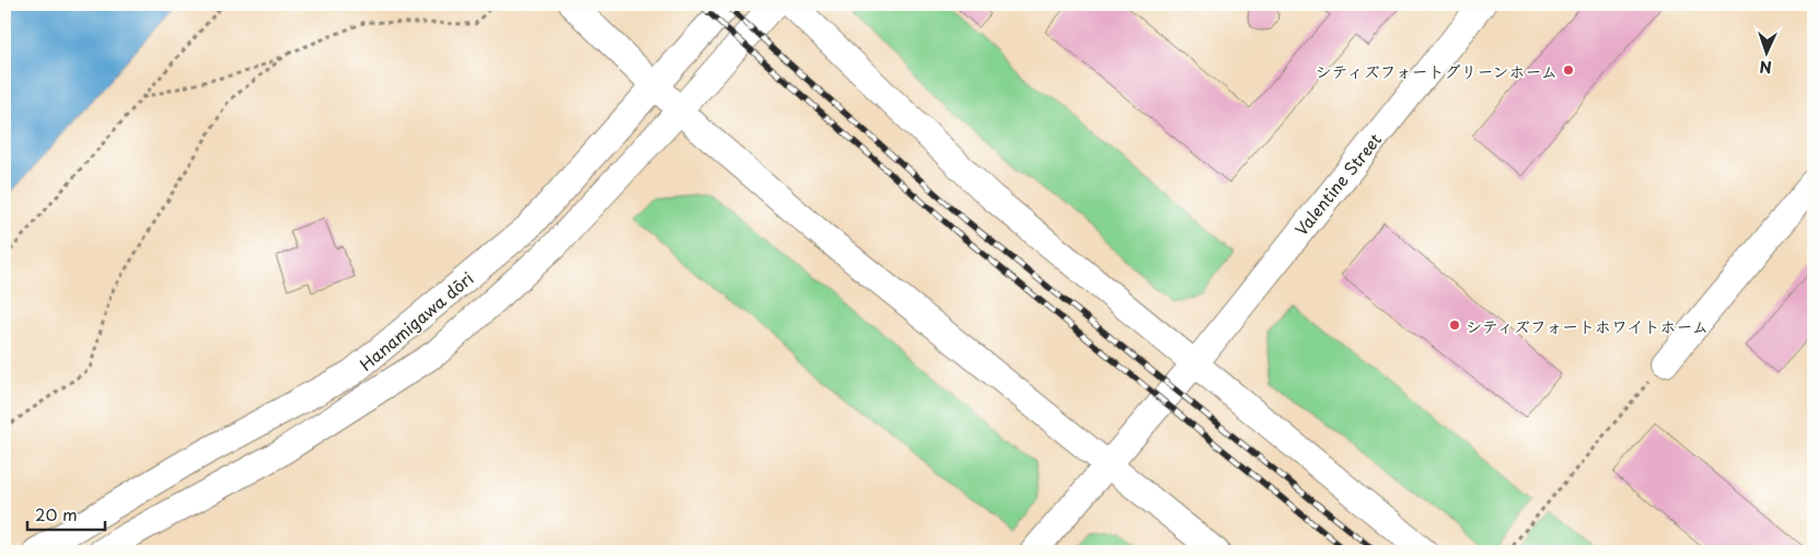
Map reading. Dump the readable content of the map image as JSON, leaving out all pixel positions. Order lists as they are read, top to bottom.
{
  "streets": {
    "street": ["Valentine Street", "Hanamigawa dōri"]
  },
  "places": ["シティズフォートグリーンホーム", "シティズフォートホワイトホーム"],
  "scale_bar": "20 m",
  "north": "bottom"
}
